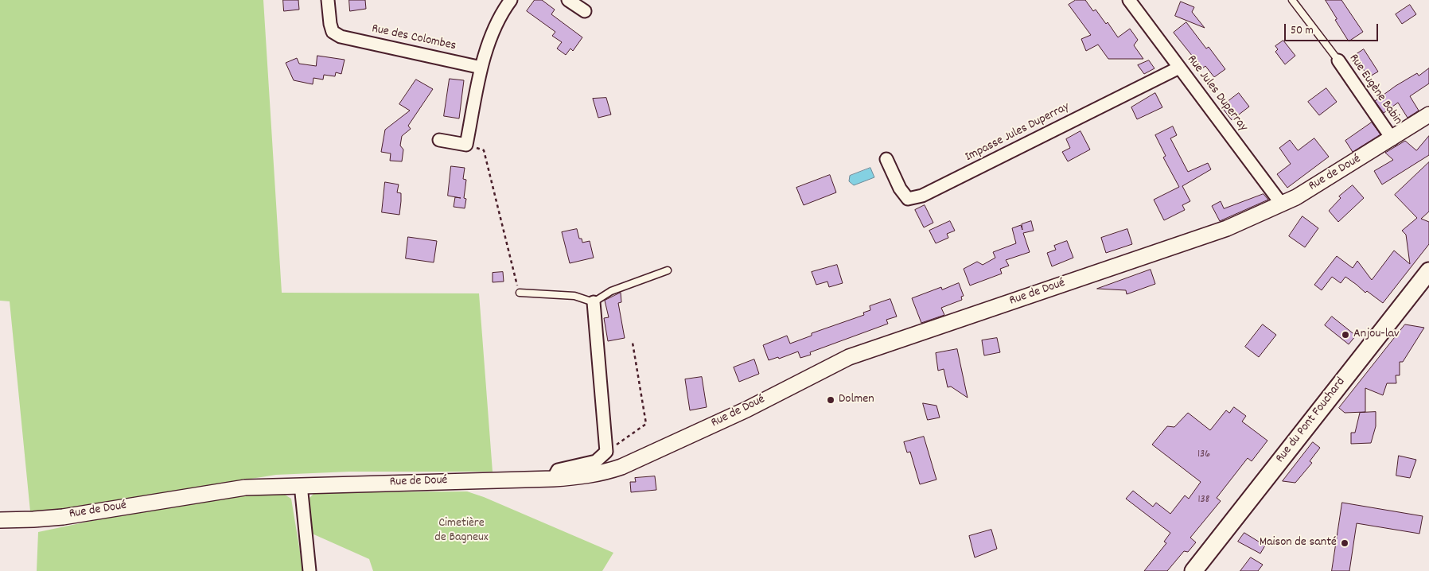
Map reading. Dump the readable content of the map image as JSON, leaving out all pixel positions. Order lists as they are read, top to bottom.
{
  "streets": {
    "main road": ["Rue du Pont Fouchard"],
    "street": [
      "Rue des Colombes",
      "Rue Eugène Babin",
      "Rue Jules Duperray",
      "Impasse Jules Duperray",
      "Rue de Doué"
    ]
  },
  "crossings": [
    ["Rue Eugène Babin", "Rue de Doué"],
    ["Rue Jules Duperray", "Impasse Jules Duperray"],
    ["Rue Jules Duperray", "Rue de Doué"]
  ],
  "parks": ["Cimetière de Bagneux"],
  "places": ["Anjou-lav", "Dolmen", "Maison de santé"],
  "house_numbers": ["136", "138"],
  "scale_bar": "50 m"
}
